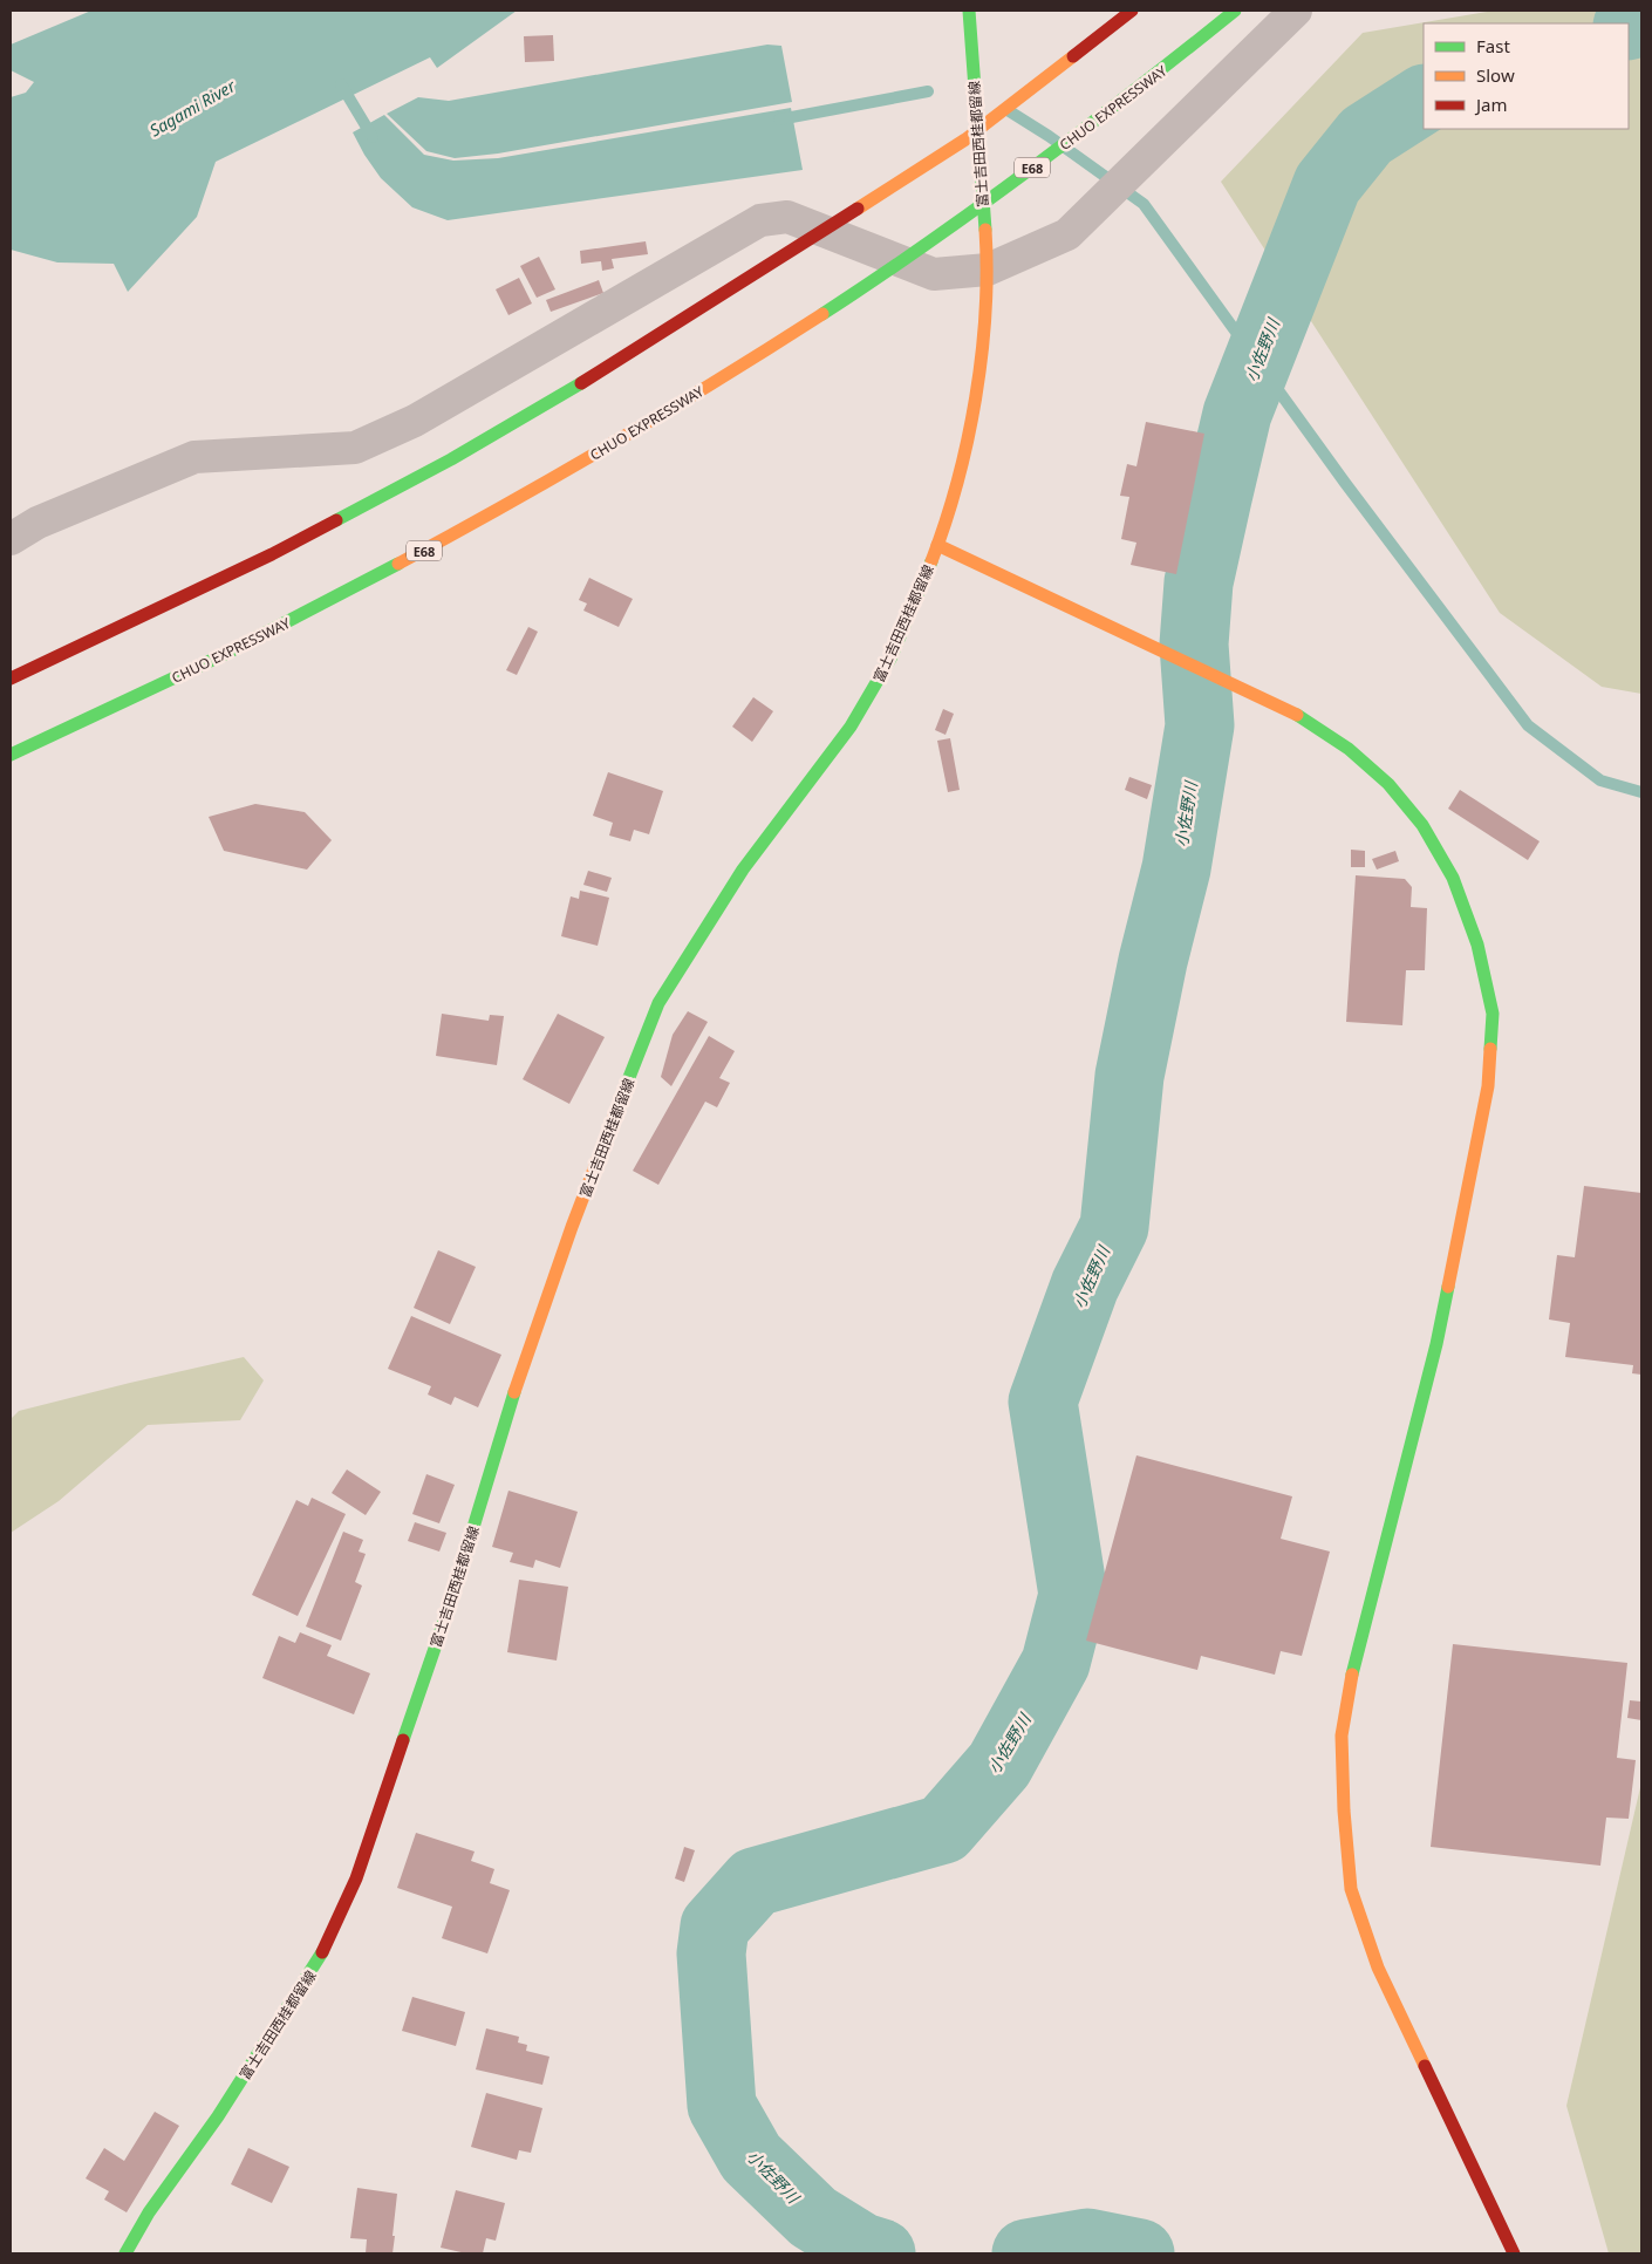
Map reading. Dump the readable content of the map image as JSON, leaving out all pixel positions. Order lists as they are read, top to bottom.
{
  "streets": {
    "main road": ["CHUO EXPRESSWAY", "富士吉田西桂都留線", "E68"]
  },
  "water": ["Sagami River", "小佐野川"],
  "legend": ["Fast", "Slow", "Jam"]
}
